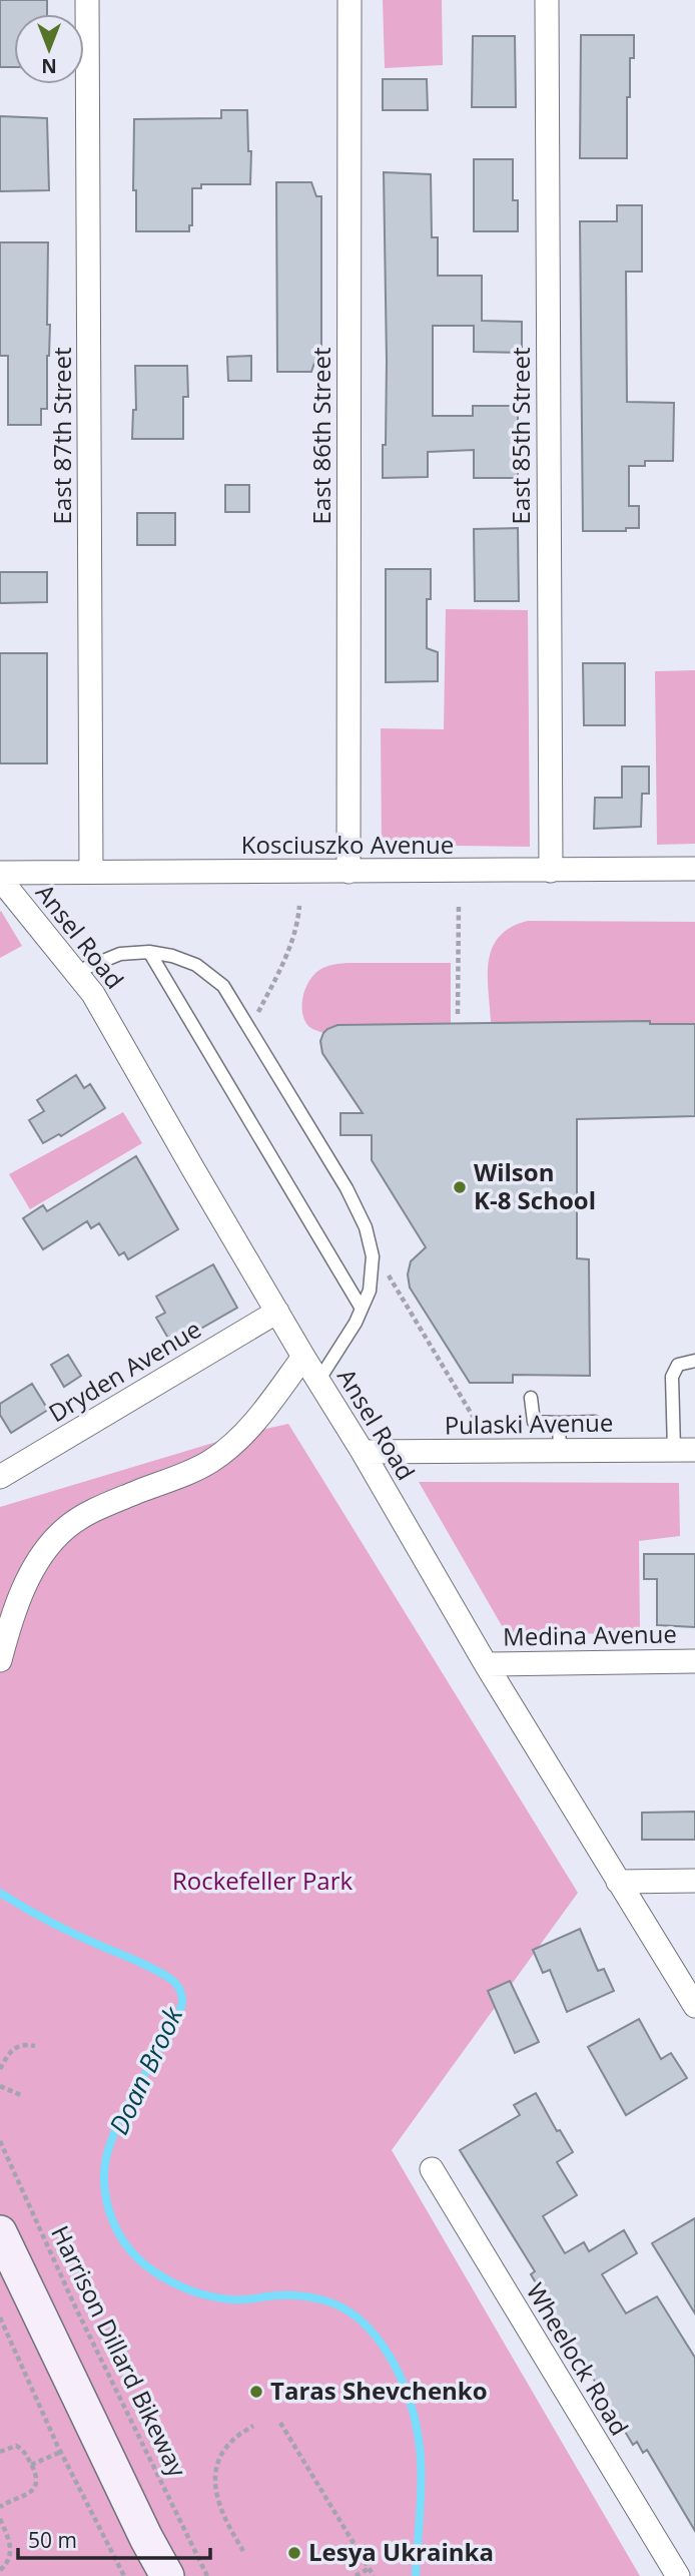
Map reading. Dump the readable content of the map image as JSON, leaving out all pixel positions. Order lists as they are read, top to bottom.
{
  "streets": {
    "street": [
      "East 87th Street",
      "East 86th Street",
      "East 85th Street",
      "Kosciuszko Avenue",
      "Ansel Road",
      "Dryden Avenue",
      "Pulaski Avenue",
      "Medina Avenue",
      "Wheelock Road"
    ],
    "path": ["Harrison Dillard Bikeway"]
  },
  "crossings": [
    ["East 87th Street", "Kosciuszko Avenue"],
    ["East 86th Street", "Kosciuszko Avenue"],
    ["East 85th Street", "Kosciuszko Avenue"],
    ["Ansel Road", "Dryden Avenue"],
    ["Ansel Road", "Pulaski Avenue"],
    ["Ansel Road", "Medina Avenue"]
  ],
  "water": ["Doan Brook"],
  "parks": ["Rockefeller Park"],
  "places": ["Wilson K-8 School", "Taras Shevchenko", "Lesya Ukrainka"],
  "scale_bar": "50 m",
  "north": "bottom"
}
